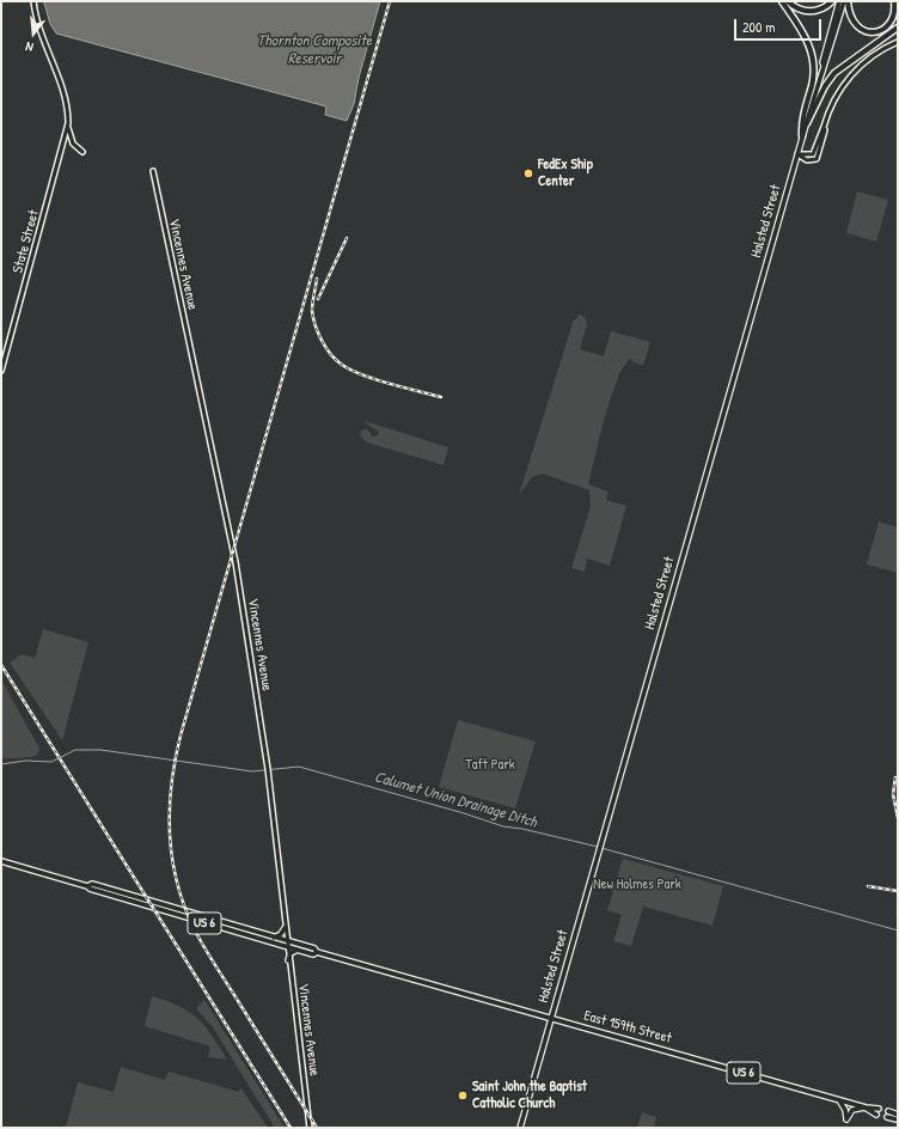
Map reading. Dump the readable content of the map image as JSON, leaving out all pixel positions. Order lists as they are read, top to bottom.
{
  "streets": {
    "main road": ["Halsted Street", "US 6", "East 159th Street"],
    "street": ["State Street", "Vincennes Avenue"]
  },
  "crossings": [
    ["Halsted Street", "East 159th Street"],
    ["Vincennes Avenue", "US 6"],
    ["US 6", "East 159th Street"]
  ],
  "water": ["Thornton Composite Reservoir", "Calumet Union Drainage Ditch"],
  "parks": ["Taft Park", "New Holmes Park"],
  "places": ["FedEx Ship Center", "Saint John the Baptist Catholic Church"],
  "scale_bar": "200 m",
  "north": "bottom"
}
